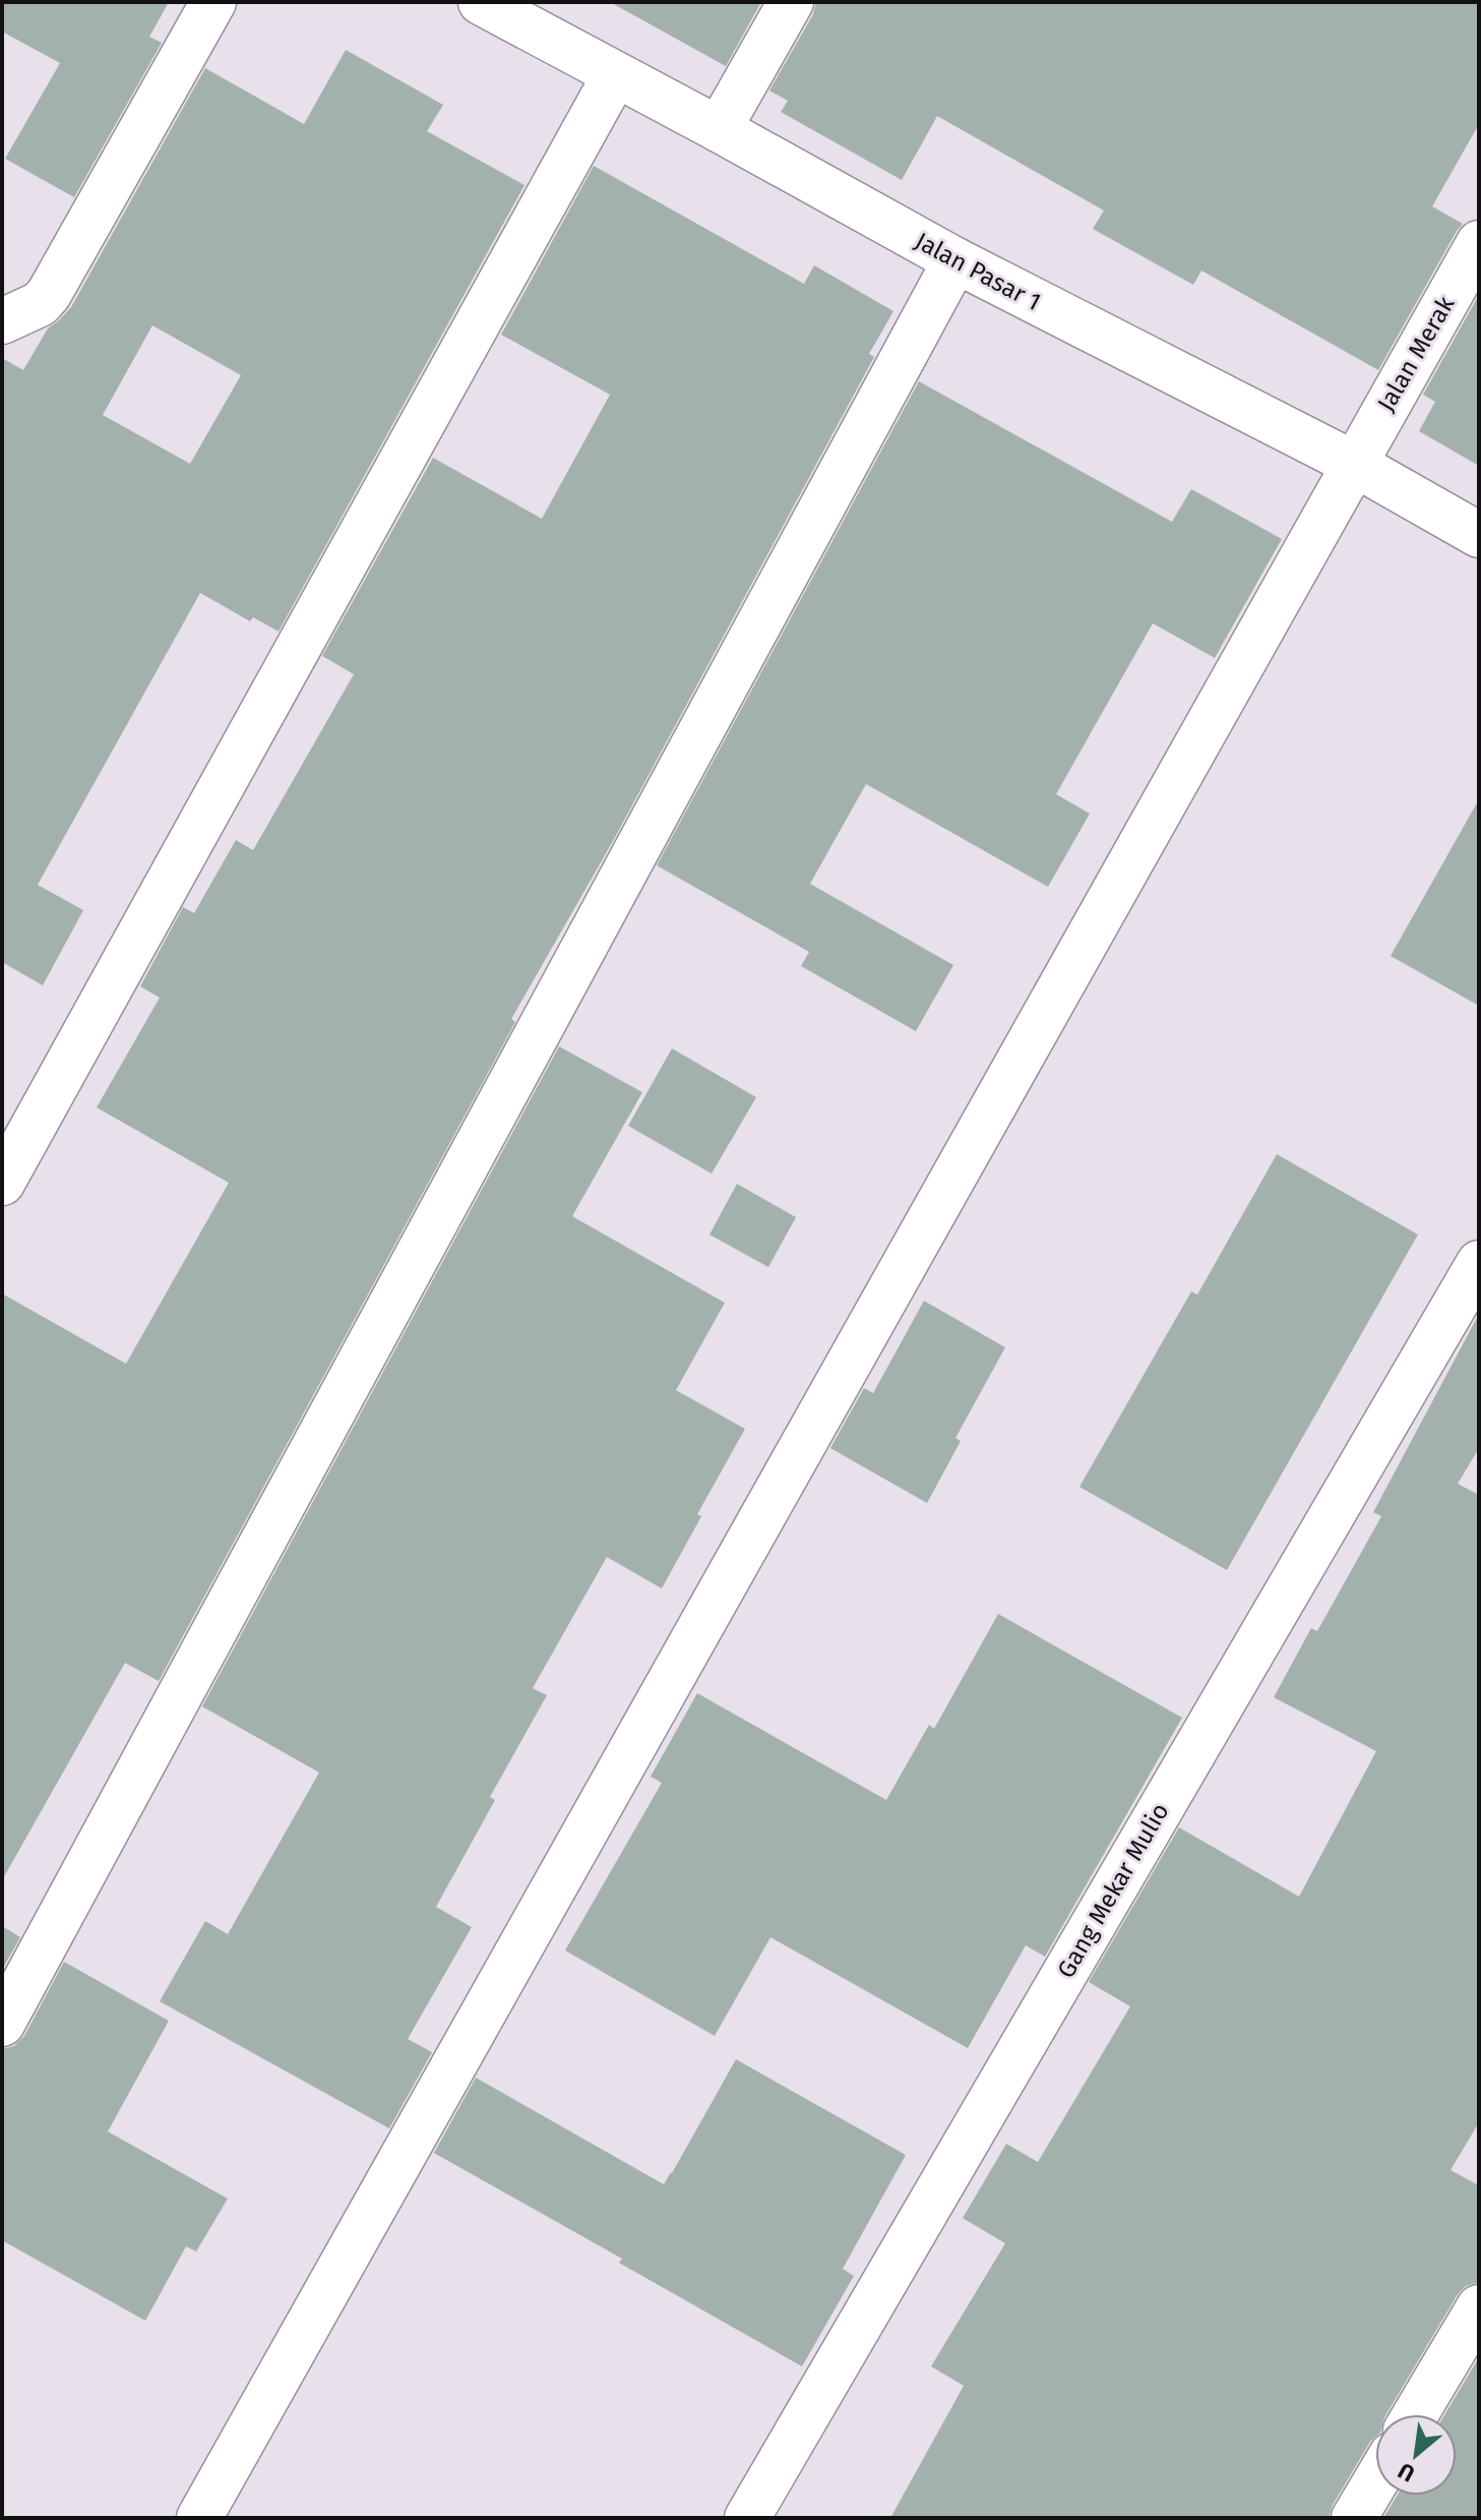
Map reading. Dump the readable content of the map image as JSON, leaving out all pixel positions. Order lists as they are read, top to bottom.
{
  "streets": {
    "street": ["Jalan Pasar 1", "Jalan Merak", "Gang Mekar Mulio"]
  },
  "crossings": [
    ["Jalan Pasar 1", "Jalan Merak"]
  ],
  "north": "bottom left"
}
